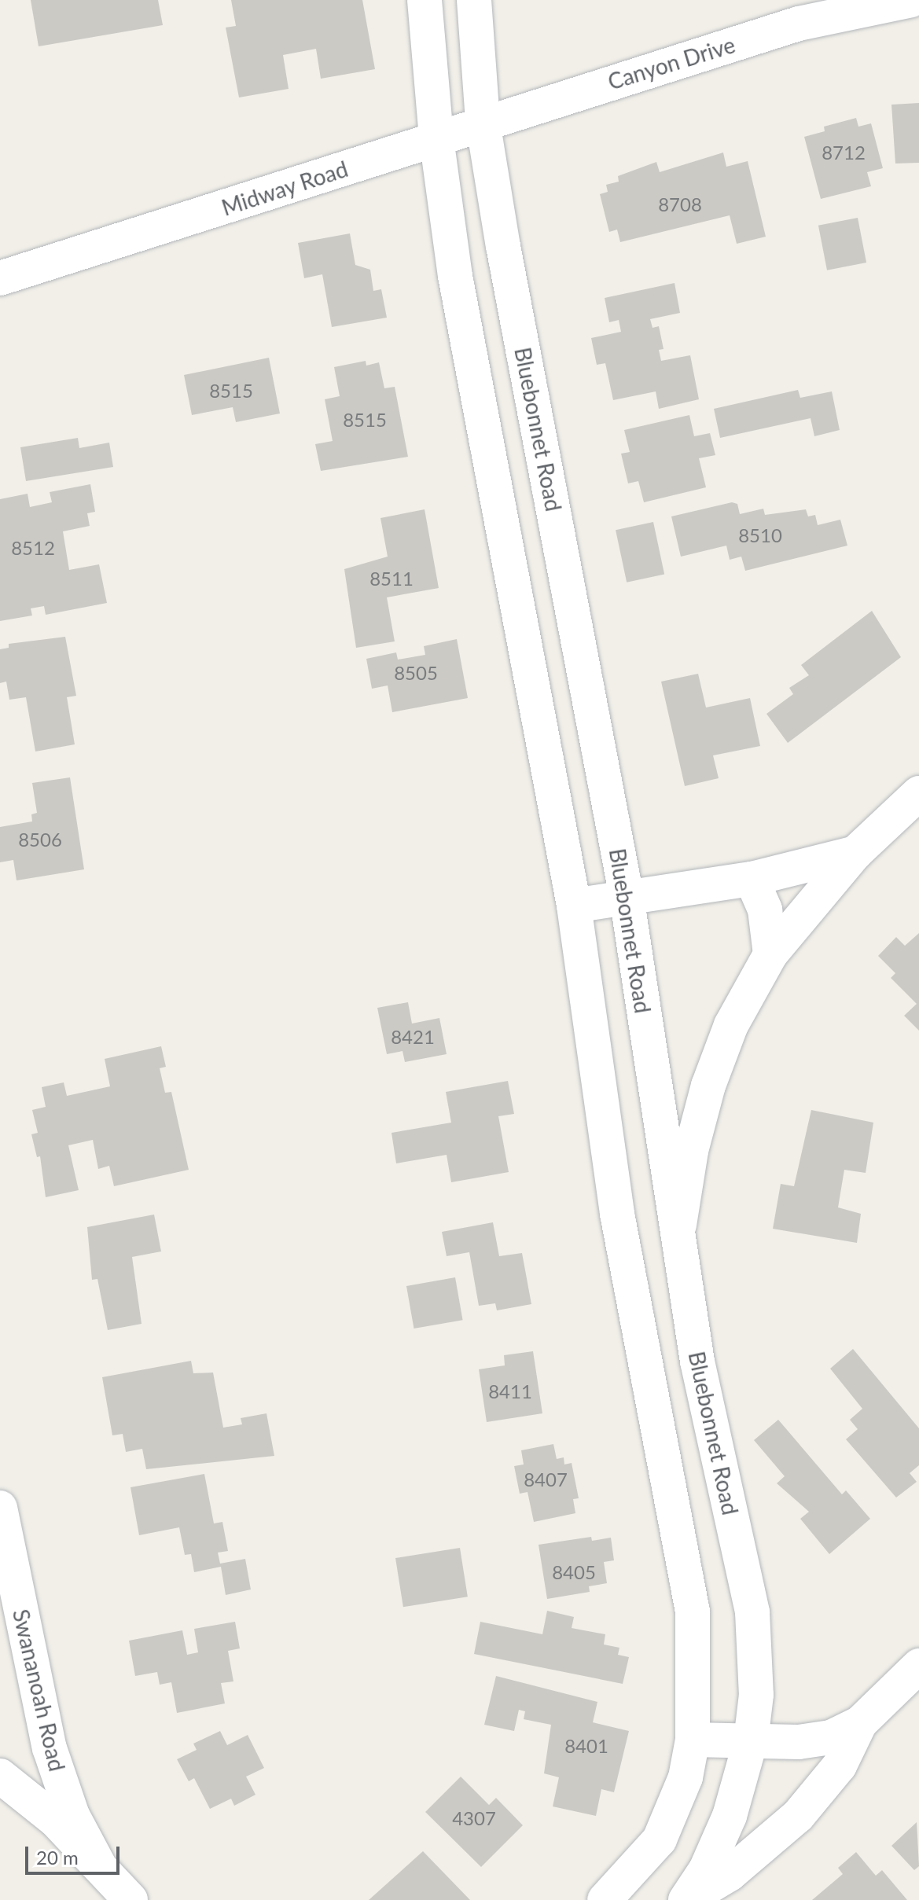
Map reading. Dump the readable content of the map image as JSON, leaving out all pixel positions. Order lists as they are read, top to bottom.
{
  "streets": {
    "main road": [
      "Canyon Drive",
      "Midway Road",
      "Bluebonnet Road",
      "Swananoah Road"
    ]
  },
  "crossings": [
    ["Canyon Drive", "Midway Road"],
    ["Canyon Drive", "Bluebonnet Road"]
  ],
  "house_numbers": [
    "8712",
    "8708",
    "8515",
    "8515",
    "8510",
    "8512",
    "8511",
    "8505",
    "8506",
    "8421",
    "8411",
    "8407",
    "8405",
    "8401",
    "4307"
  ],
  "scale_bar": "20 m"
}
